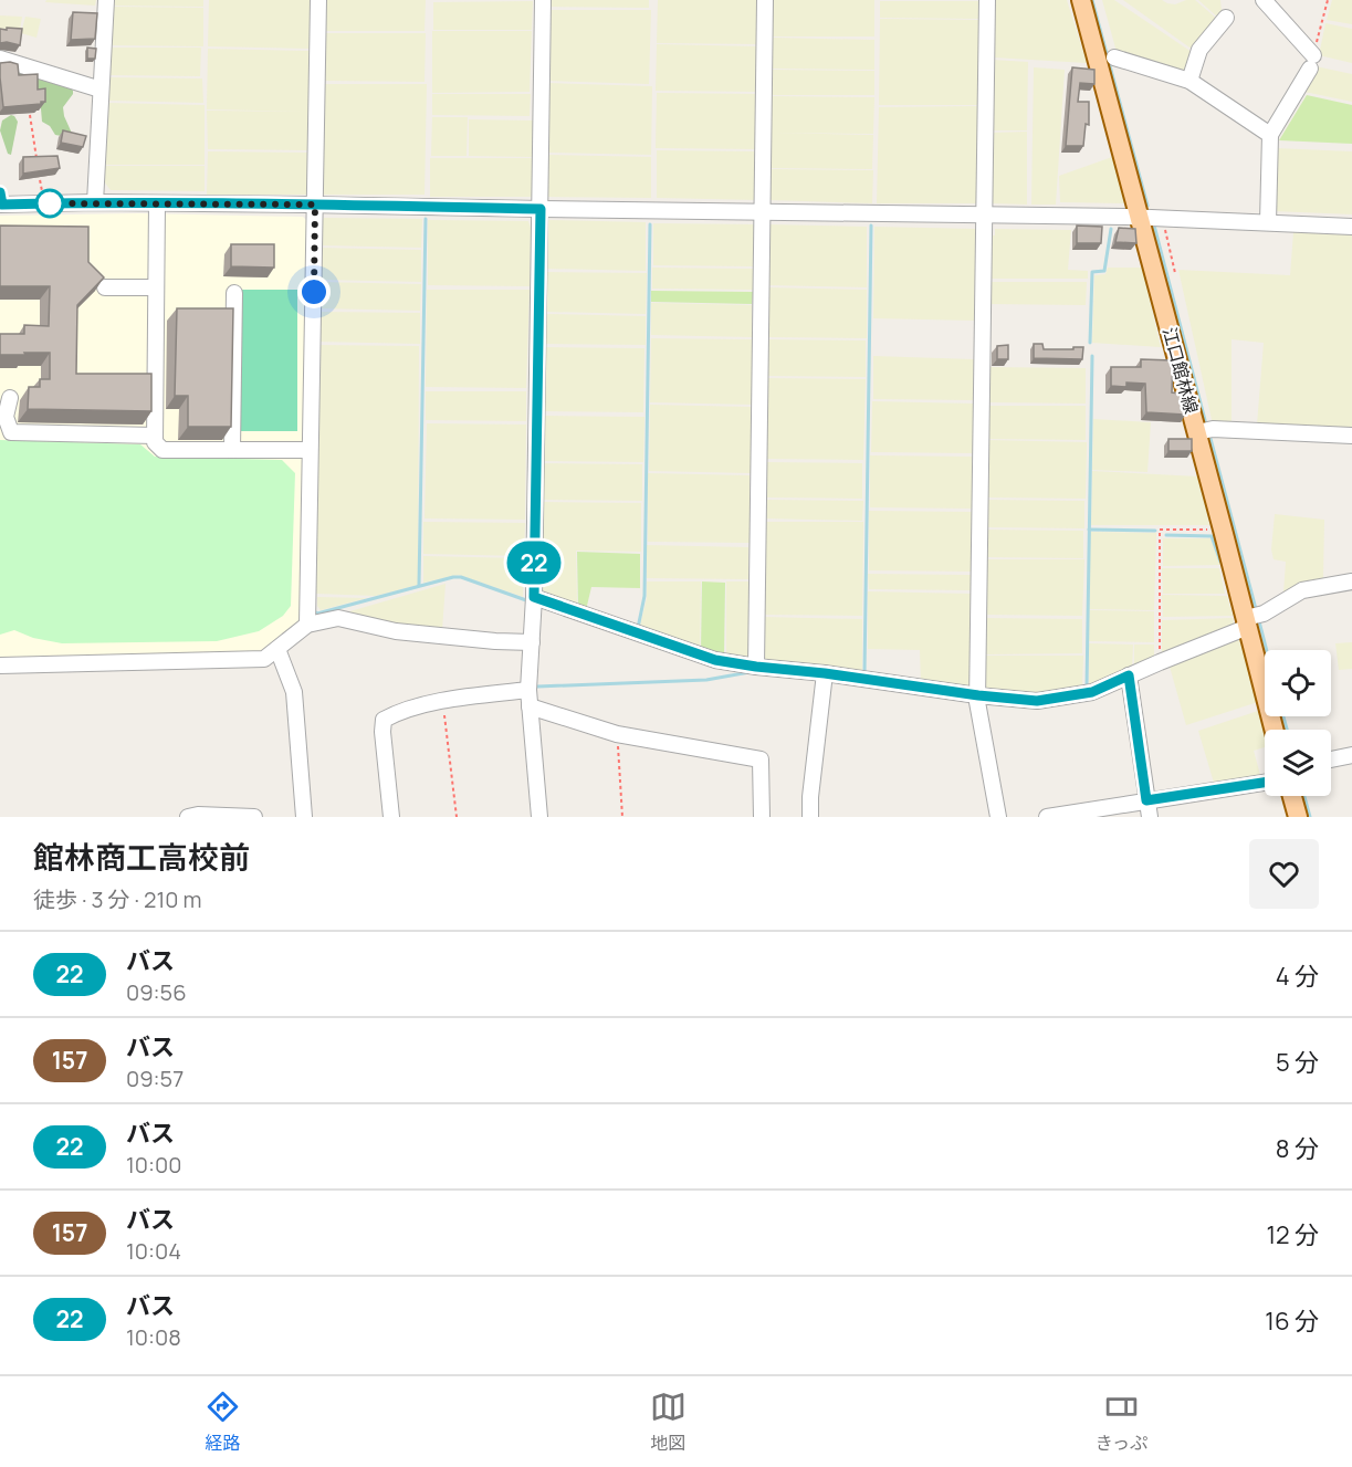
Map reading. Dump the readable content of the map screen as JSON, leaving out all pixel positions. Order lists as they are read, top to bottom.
{
  "streets": {
    "main road": ["江口館林線"]
  },
  "lines": ["bus line 22"],
  "page": {
    "on_map": "22",
    "heading": ["館林商工高校前", "徒歩 · 3 分 · 210 m"],
    "list": [
      {
        "mark": "22",
        "name": "バス",
        "note": "09:56",
        "value": "4 分"
      },
      {
        "mark": "157",
        "name": "バス",
        "note": "09:57",
        "value": "5 分"
      },
      {
        "mark": "22",
        "name": "バス",
        "note": "10:00",
        "value": "8 分"
      },
      {
        "mark": "157",
        "name": "バス",
        "note": "10:04",
        "value": "12 分"
      },
      {
        "mark": "22",
        "name": "バス",
        "note": "10:08",
        "value": "16 分"
      }
    ],
    "tabs": ["経路", "地図", "きっぷ"]
  }
}
